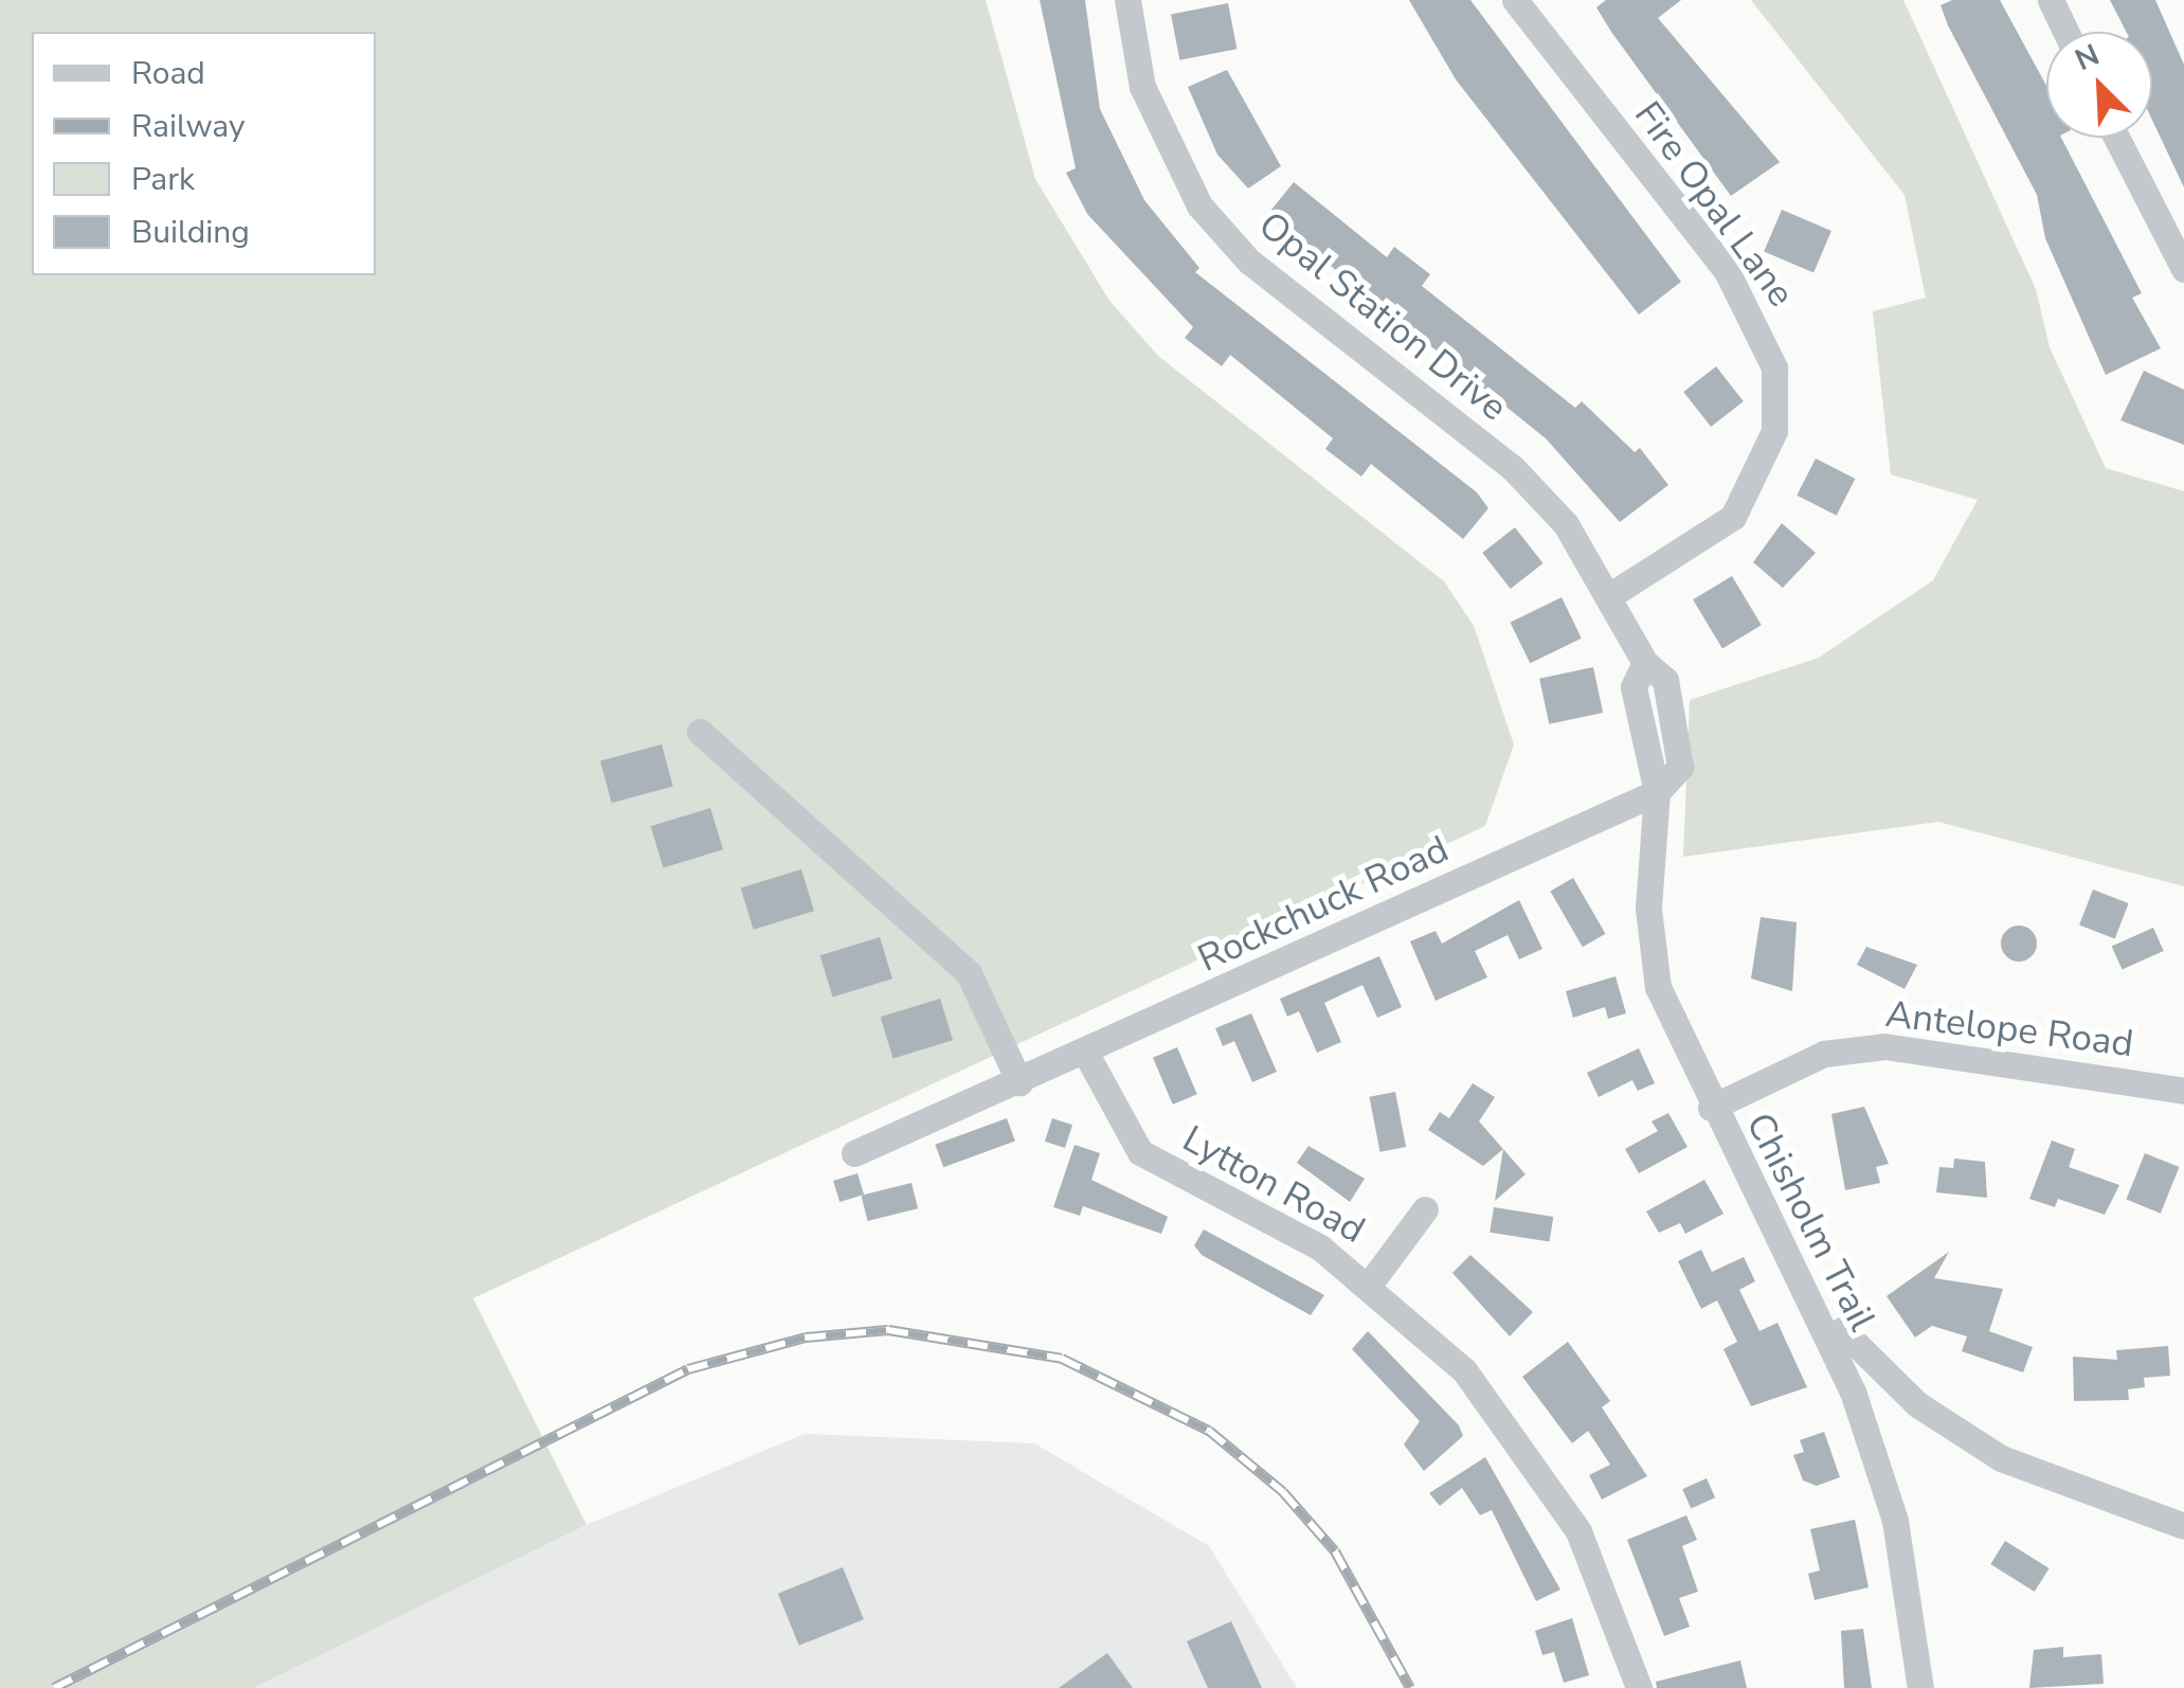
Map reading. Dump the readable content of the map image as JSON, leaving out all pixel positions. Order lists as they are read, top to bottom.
{
  "streets": {
    "street": [
      "Fire Opal Lane",
      "Opal Station Drive",
      "Rockchuck Road",
      "Antelope Road",
      "Lytton Road",
      "Chisholm Trail"
    ]
  },
  "crossings": [
    ["Fire Opal Lane", "Opal Station Drive"],
    ["Opal Station Drive", "Rockchuck Road"],
    ["Opal Station Drive", "Chisholm Trail"],
    ["Rockchuck Road", "Lytton Road"],
    ["Rockchuck Road", "Chisholm Trail"],
    ["Antelope Road", "Chisholm Trail"]
  ],
  "legend": [
    "Road",
    "Railway",
    "Park",
    "Building"
  ],
  "north": "top left"
}
